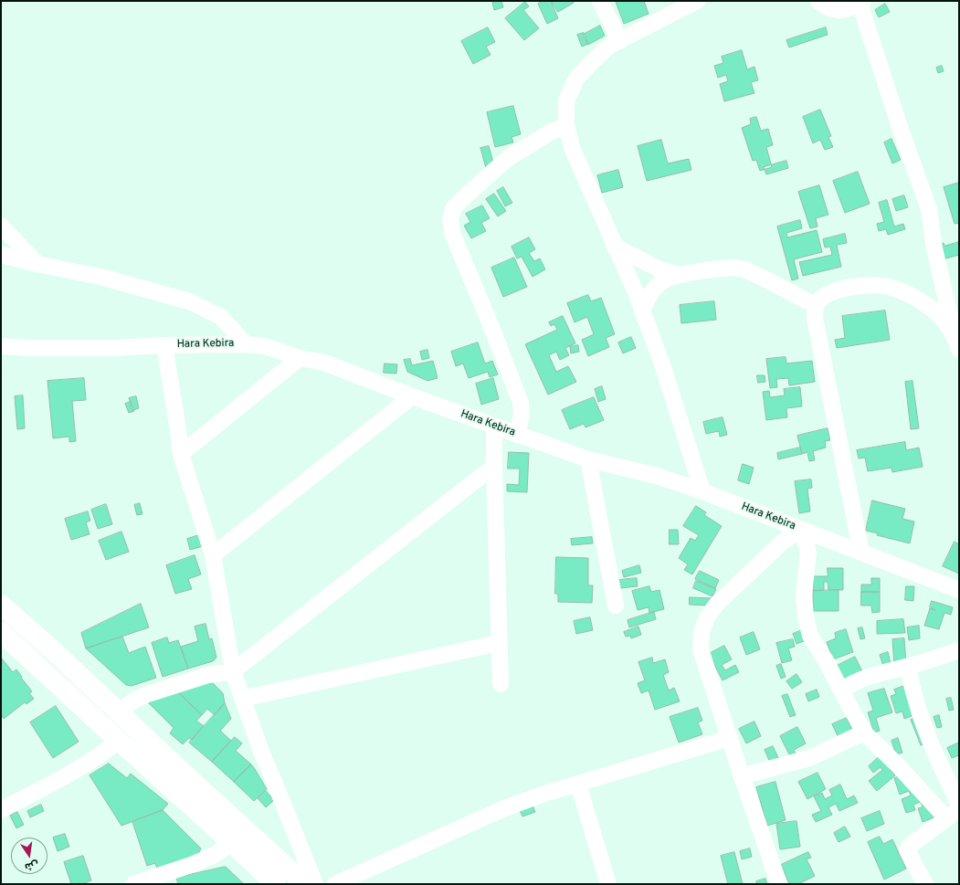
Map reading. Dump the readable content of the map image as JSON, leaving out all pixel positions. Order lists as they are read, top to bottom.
{
  "streets": {
    "street": ["Hara Kebira"]
  },
  "north": "bottom"
}
